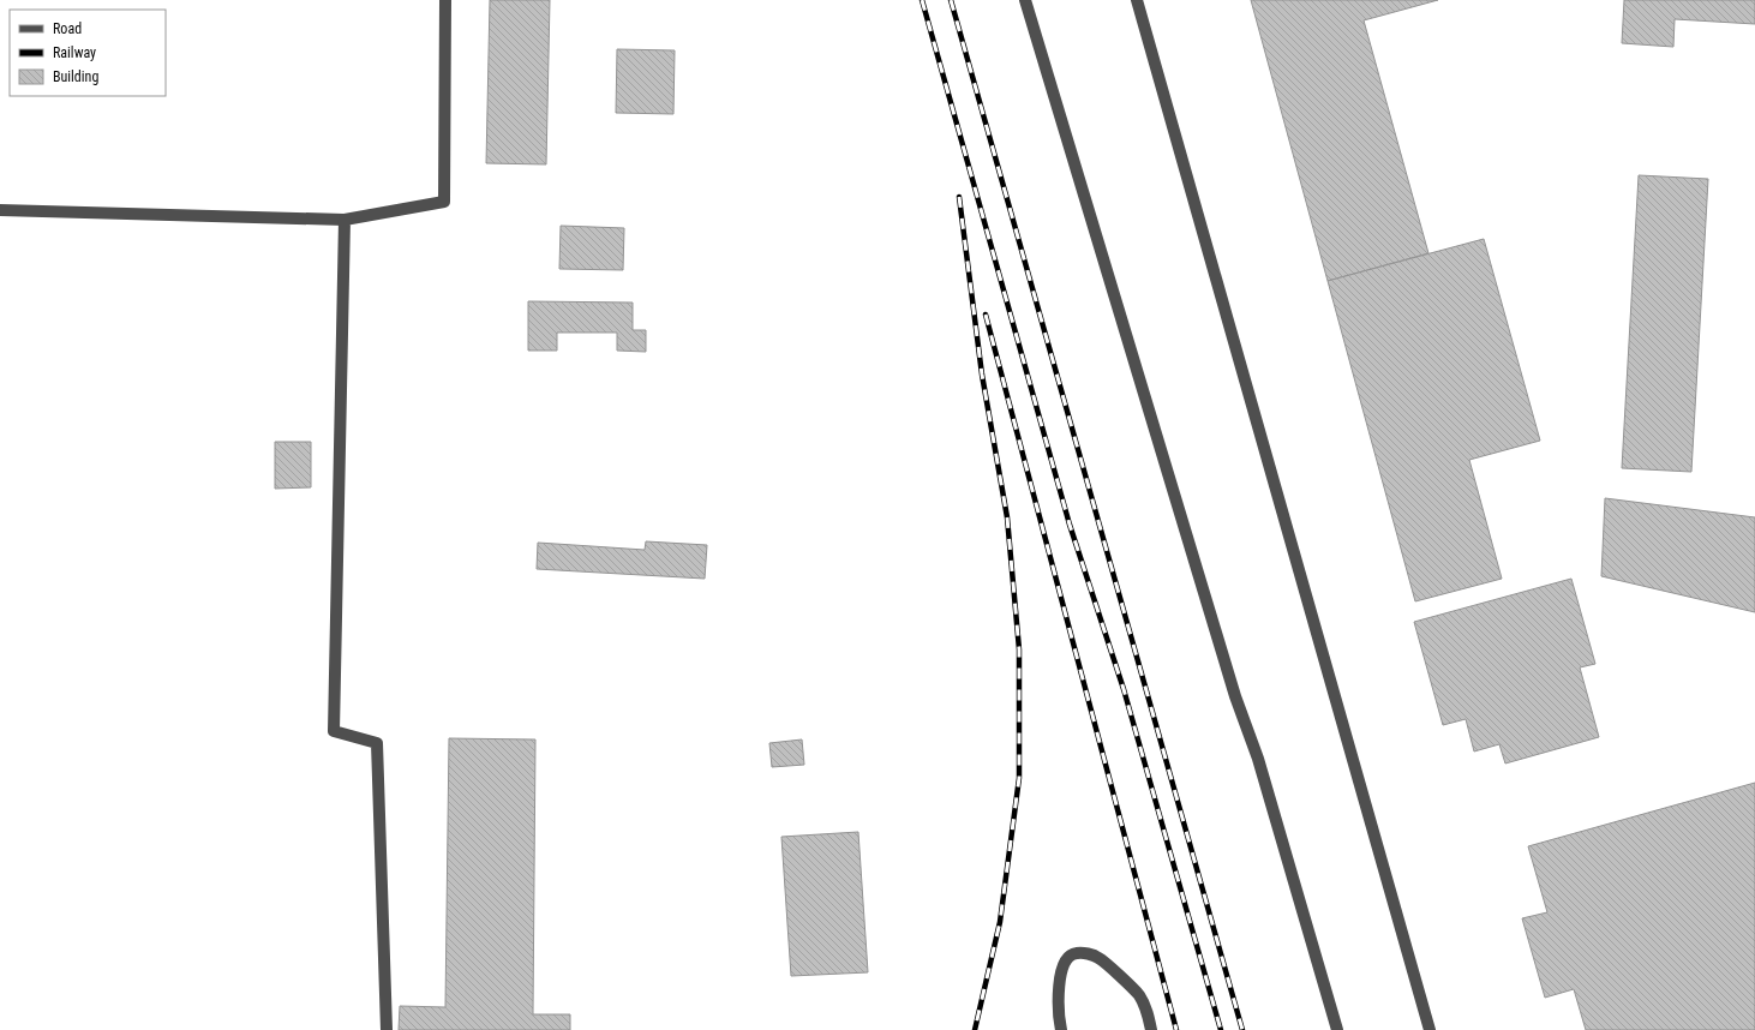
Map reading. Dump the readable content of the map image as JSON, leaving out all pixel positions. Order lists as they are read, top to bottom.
{
  "legend": ["Road", "Railway", "Building"]
}
